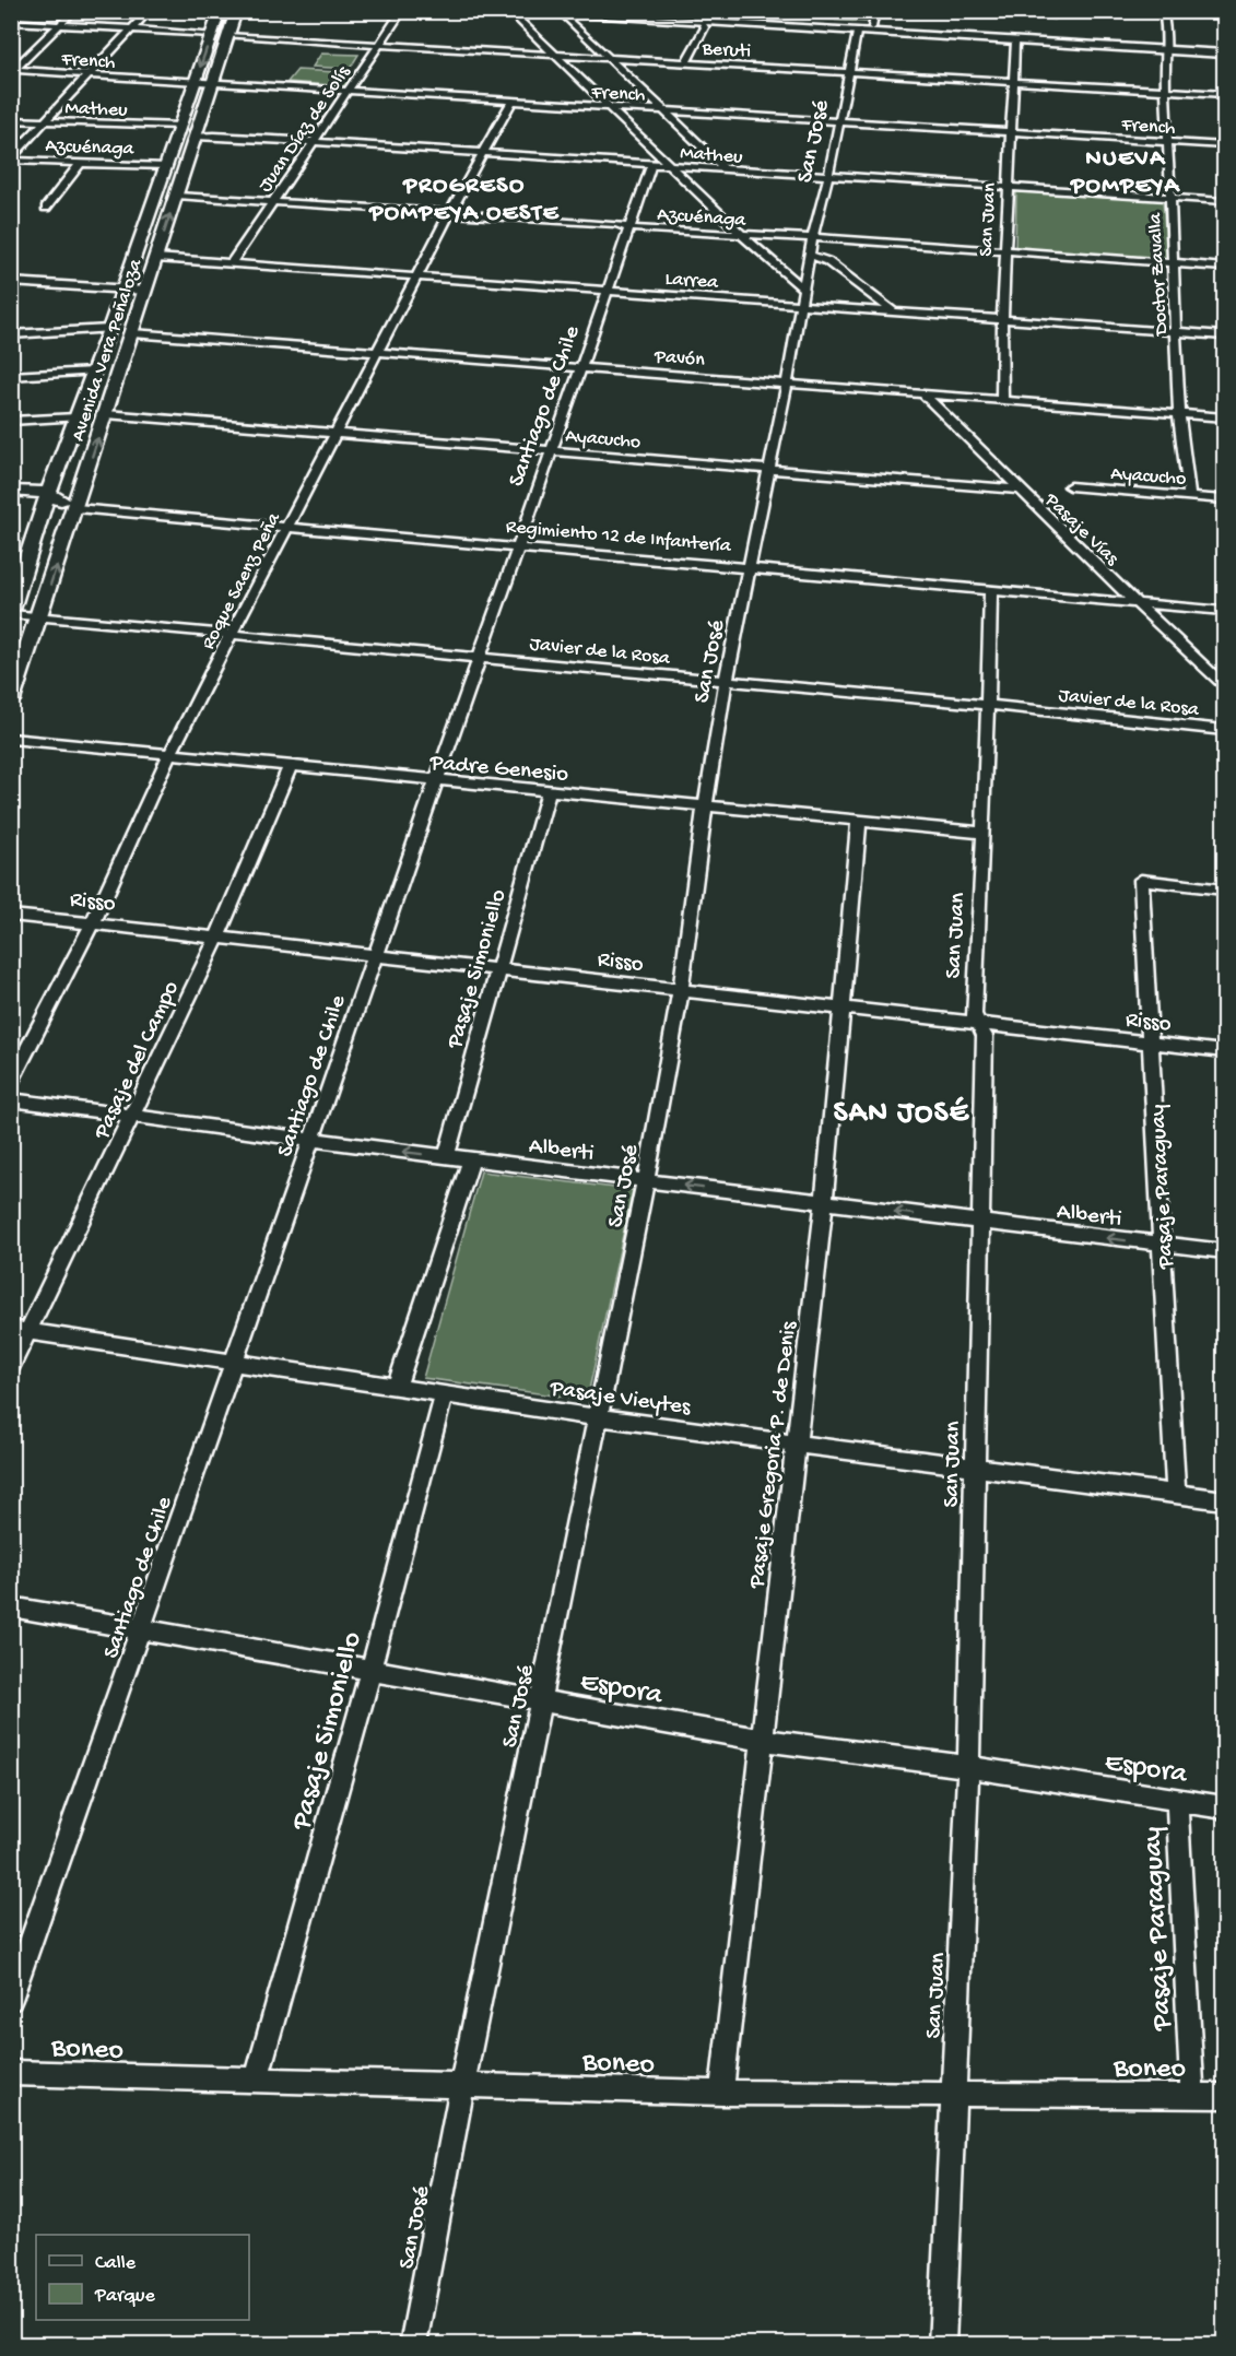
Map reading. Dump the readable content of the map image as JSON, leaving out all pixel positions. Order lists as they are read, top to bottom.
{
  "streets": {
    "main road": ["Avenida Vera Peñaloza", "Regimiento 12 de Infantería"],
    "street": [
      "Beruti",
      "French",
      "Matheu",
      "Juan Díaz de Solís",
      "San José",
      "Azcuénaga",
      "San Juan",
      "Doctor Zavalla",
      "Larrea",
      "Pavón",
      "Santiago de Chile",
      "Ayacucho",
      "Pasaje Vías",
      "Roque Saenz Peña",
      "Javier de la Rosa",
      "Padre Genesio",
      "Risso",
      "Pasaje Simoniello",
      "Pasaje del Campo",
      "Alberti",
      "Pasaje Paraguay",
      "Pasaje Vieytes",
      "Pasaje Gregoria P. de Denis",
      "Espora",
      "Boneo"
    ]
  },
  "crossings": [
    ["Beruti", "Juan Díaz de Solís"],
    ["Beruti", "San José"],
    ["Beruti", "San Juan"],
    ["Beruti", "Doctor Zavalla"],
    ["Beruti", "Avenida Vera Peñaloza"],
    ["French", "Juan Díaz de Solís"],
    ["French", "San José"],
    ["French", "San Juan"],
    ["French", "Doctor Zavalla"],
    ["French", "Avenida Vera Peñaloza"],
    ["French", "Roque Saenz Peña"],
    ["Matheu", "Juan Díaz de Solís"],
    ["Matheu", "San José"],
    ["Matheu", "San Juan"],
    ["Matheu", "Doctor Zavalla"],
    ["Matheu", "Avenida Vera Peñaloza"],
    ["Matheu", "Santiago de Chile"],
    ["Matheu", "Roque Saenz Peña"],
    ["Juan Díaz de Solís", "Azcuénaga"],
    ["Juan Díaz de Solís", "Larrea"],
    ["San José", "Azcuénaga"],
    ["San José", "Larrea"],
    ["San José", "Pavón"],
    ["San José", "Ayacucho"],
    ["San José", "Regimiento 12 de Infantería"],
    ["San José", "Javier de la Rosa"],
    ["San José", "Padre Genesio"],
    ["San José", "Risso"],
    ["San José", "Alberti"],
    ["San José", "Pasaje Vieytes"],
    ["San José", "Espora"],
    ["San José", "Boneo"],
    ["Azcuénaga", "San Juan"],
    ["Azcuénaga", "Doctor Zavalla"],
    ["Azcuénaga", "Avenida Vera Peñaloza"],
    ["Azcuénaga", "Santiago de Chile"],
    ["Azcuénaga", "Roque Saenz Peña"],
    ["San Juan", "Larrea"],
    ["San Juan", "Pavón"],
    ["San Juan", "Regimiento 12 de Infantería"],
    ["San Juan", "Javier de la Rosa"],
    ["San Juan", "Padre Genesio"],
    ["San Juan", "Risso"],
    ["San Juan", "Alberti"],
    ["San Juan", "Pasaje Vieytes"],
    ["San Juan", "Espora"],
    ["San Juan", "Boneo"],
    ["Doctor Zavalla", "Larrea"],
    ["Doctor Zavalla", "Pavón"],
    ["Doctor Zavalla", "Ayacucho"],
    ["Larrea", "Avenida Vera Peñaloza"],
    ["Larrea", "Santiago de Chile"],
    ["Larrea", "Roque Saenz Peña"],
    ["Avenida Vera Peñaloza", "Pavón"],
    ["Avenida Vera Peñaloza", "Ayacucho"],
    ["Avenida Vera Peñaloza", "Regimiento 12 de Infantería"],
    ["Avenida Vera Peñaloza", "Javier de la Rosa"],
    ["Pavón", "Santiago de Chile"],
    ["Pavón", "Pasaje Vías"],
    ["Pavón", "Roque Saenz Peña"],
    ["Santiago de Chile", "Ayacucho"],
    ["Santiago de Chile", "Regimiento 12 de Infantería"],
    ["Santiago de Chile", "Javier de la Rosa"],
    ["Santiago de Chile", "Padre Genesio"],
    ["Santiago de Chile", "Risso"],
    ["Santiago de Chile", "Alberti"],
    ["Santiago de Chile", "Pasaje Vieytes"],
    ["Santiago de Chile", "Espora"],
    ["Ayacucho", "Pasaje Vías"],
    ["Ayacucho", "Roque Saenz Peña"],
    ["Pasaje Vías", "Regimiento 12 de Infantería"],
    ["Regimiento 12 de Infantería", "Roque Saenz Peña"],
    ["Roque Saenz Peña", "Javier de la Rosa"],
    ["Roque Saenz Peña", "Padre Genesio"],
    ["Roque Saenz Peña", "Risso"],
    ["Padre Genesio", "Pasaje Simoniello"],
    ["Padre Genesio", "Pasaje del Campo"],
    ["Padre Genesio", "Pasaje Gregoria P. de Denis"],
    ["Risso", "Pasaje Simoniello"],
    ["Risso", "Pasaje del Campo"],
    ["Risso", "Pasaje Paraguay"],
    ["Risso", "Pasaje Gregoria P. de Denis"],
    ["Pasaje Simoniello", "Alberti"],
    ["Pasaje Simoniello", "Pasaje Vieytes"],
    ["Pasaje Simoniello", "Espora"],
    ["Pasaje Simoniello", "Boneo"],
    ["Pasaje del Campo", "Alberti"],
    ["Pasaje del Campo", "Pasaje Vieytes"],
    ["Alberti", "Pasaje Paraguay"],
    ["Alberti", "Pasaje Gregoria P. de Denis"],
    ["Pasaje Paraguay", "Pasaje Vieytes"],
    ["Pasaje Paraguay", "Espora"],
    ["Pasaje Paraguay", "Boneo"],
    ["Pasaje Vieytes", "Pasaje Gregoria P. de Denis"],
    ["Pasaje Gregoria P. de Denis", "Espora"],
    ["Pasaje Gregoria P. de Denis", "Boneo"]
  ],
  "one_way": ["Alberti"],
  "districts": ["NUEVA POMPEYA", "PROGRESO POMPEYA OESTE", "SAN JOSÉ"],
  "legend": ["Calle", "Parque"]
}
